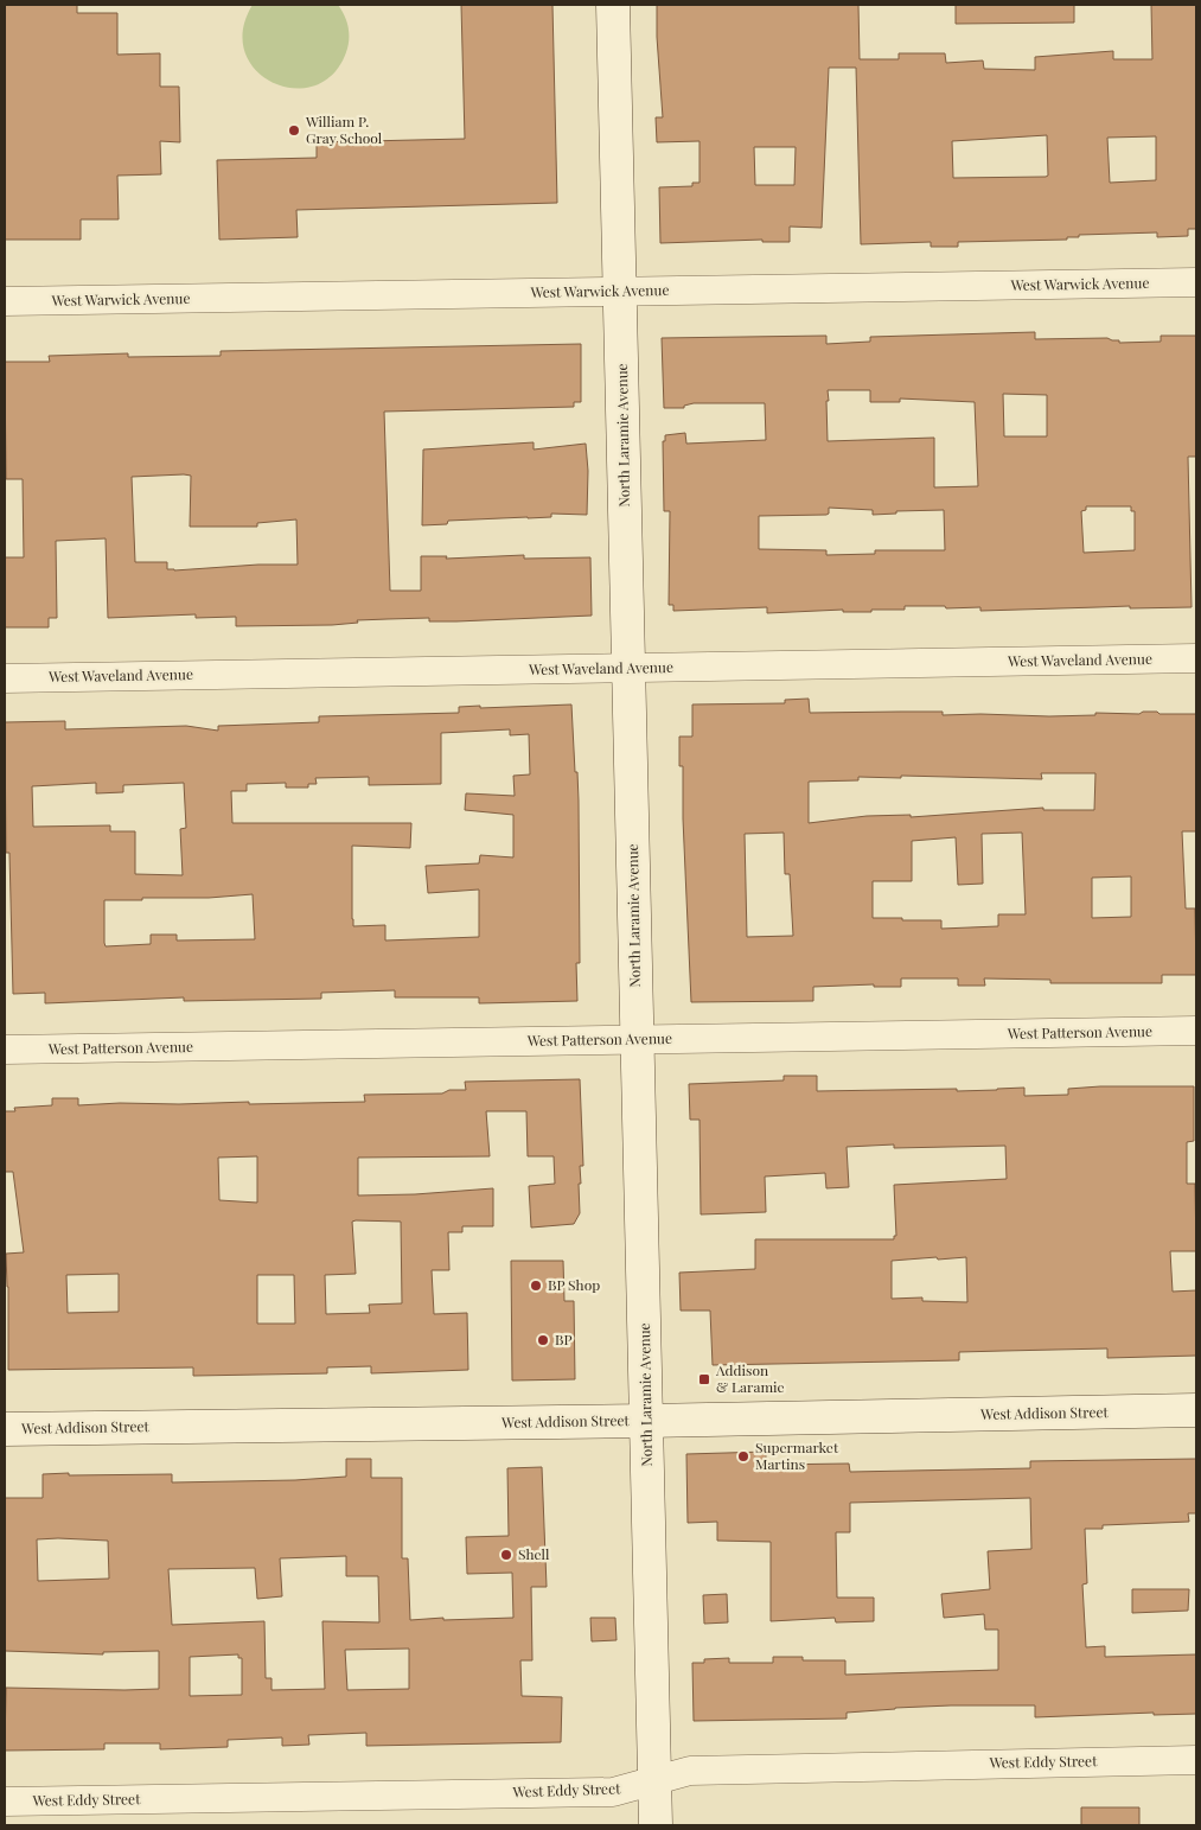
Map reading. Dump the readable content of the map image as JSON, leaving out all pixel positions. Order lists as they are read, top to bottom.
{
  "streets": {
    "street": [
      "West Warwick Avenue",
      "North Laramie Avenue",
      "West Waveland Avenue",
      "West Patterson Avenue",
      "West Addison Street",
      "West Eddy Street"
    ]
  },
  "crossings": [
    ["West Warwick Avenue", "North Laramie Avenue"],
    ["North Laramie Avenue", "West Waveland Avenue"],
    ["North Laramie Avenue", "West Patterson Avenue"],
    ["North Laramie Avenue", "West Addison Street"],
    ["North Laramie Avenue", "West Eddy Street"]
  ],
  "places": {
    "other": [
      "William P. Gray School",
      "BP Shop",
      "BP",
      "Supermarket Martins",
      "Shell"
    ],
    "transit": ["Addison & Laramie"]
  }
}
